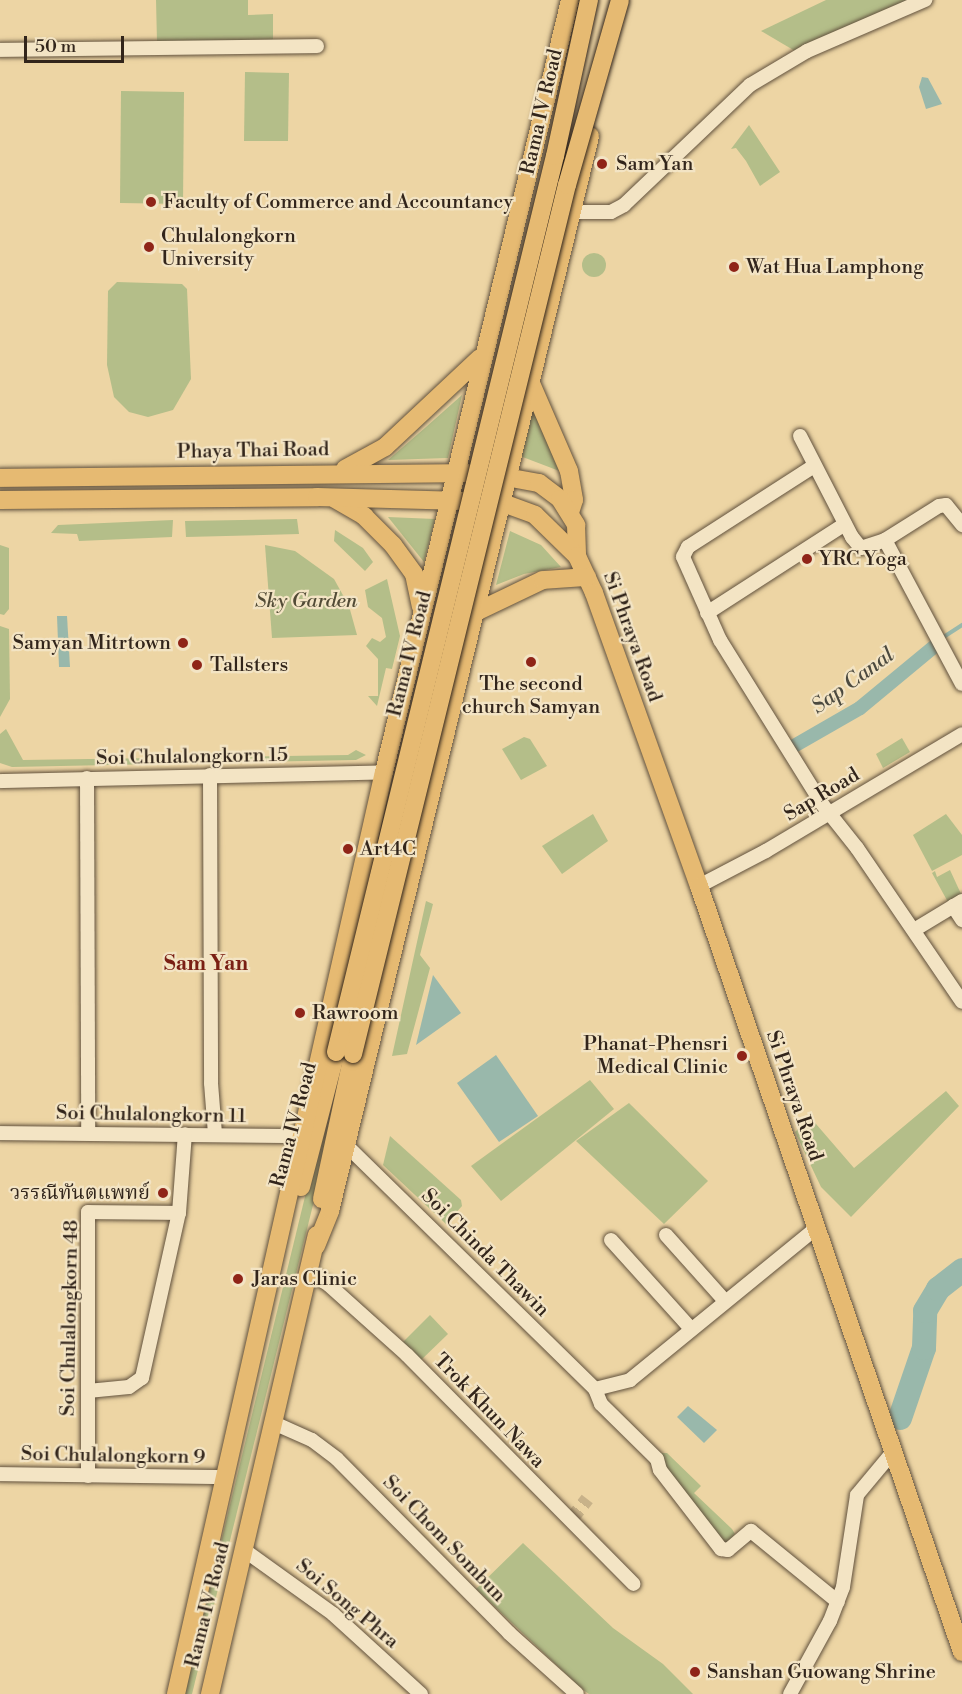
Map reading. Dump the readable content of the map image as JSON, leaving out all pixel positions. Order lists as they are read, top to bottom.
{
  "streets": {
    "main road": ["Rama IV Road", "Phaya Thai Road", "Si Phraya Road"],
    "street": [
      "Soi Chulalongkorn 15",
      "Sap Road",
      "Soi Chulalongkorn 11",
      "Soi Chinda Thawin",
      "Soi Chulalongkorn 48",
      "Trok Khun Nawa",
      "Soi Chulalongkorn 9",
      "Soi Chom Sombun",
      "Soi Song Phra"
    ]
  },
  "crossings": [
    ["Rama IV Road", "Phaya Thai Road"],
    ["Rama IV Road", "Si Phraya Road"],
    ["Rama IV Road", "Soi Chulalongkorn 15"],
    ["Rama IV Road", "Soi Chulalongkorn 11"],
    ["Rama IV Road", "Soi Chinda Thawin"],
    ["Rama IV Road", "Trok Khun Nawa"],
    ["Rama IV Road", "Soi Chulalongkorn 9"],
    ["Rama IV Road", "Soi Chom Sombun"],
    ["Rama IV Road", "Soi Song Phra"],
    ["Phaya Thai Road", "Si Phraya Road"],
    ["Si Phraya Road", "Sap Road"],
    ["Soi Chulalongkorn 48", "Soi Chulalongkorn 9"]
  ],
  "districts": ["Sam Yan"],
  "water": ["Sap Canal"],
  "parks": ["Sky Garden"],
  "places": [
    "Sam Yan",
    "Faculty of Commerce and Accountancy",
    "Chulalongkorn University",
    "Wat Hua Lamphong",
    "YRC Yoga",
    "Samyan Mitrtown",
    "The second church Samyan",
    "Tallsters",
    "Art4C",
    "Rawroom",
    "Phanat-Phensri Medical Clinic",
    "วรรณีทันตแพทย์",
    "Jaras Clinic",
    "Sanshan Guowang Shrine"
  ],
  "scale_bar": "50 m"
}
